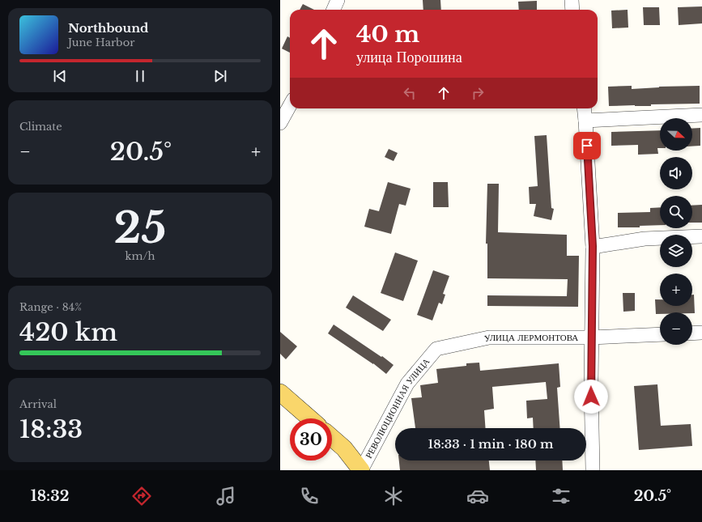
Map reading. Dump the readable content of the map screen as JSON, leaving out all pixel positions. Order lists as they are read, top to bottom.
{
  "streets": {
    "street": ["УЛИЦА ЛЕРМОНТОВА", "РЕВОЛЮЦИОННАЯ УЛИЦА"]
  },
  "crossings": [
    ["УЛИЦА ЛЕРМОНТОВА", "РЕВОЛЮЦИОННАЯ УЛИЦА"]
  ],
  "north": "right",
  "page": {
    "turn": ["40 m", "улица Порошина"],
    "song": ["Northbound", "June Harbor"],
    "tile": [
      "Climate",
      ["25", "km/h"],
      ["Range · 84%", "420 km"],
      ["Arrival", "18:33"]
    ],
    "map_buttons": ["+", "−"],
    "heat": ["−", "20.5°", "+"],
    "limit": "30",
    "trip": "18:33 · 1 min · 180 m",
    "tabs": ["18:32", "20.5°"]
  }
}
